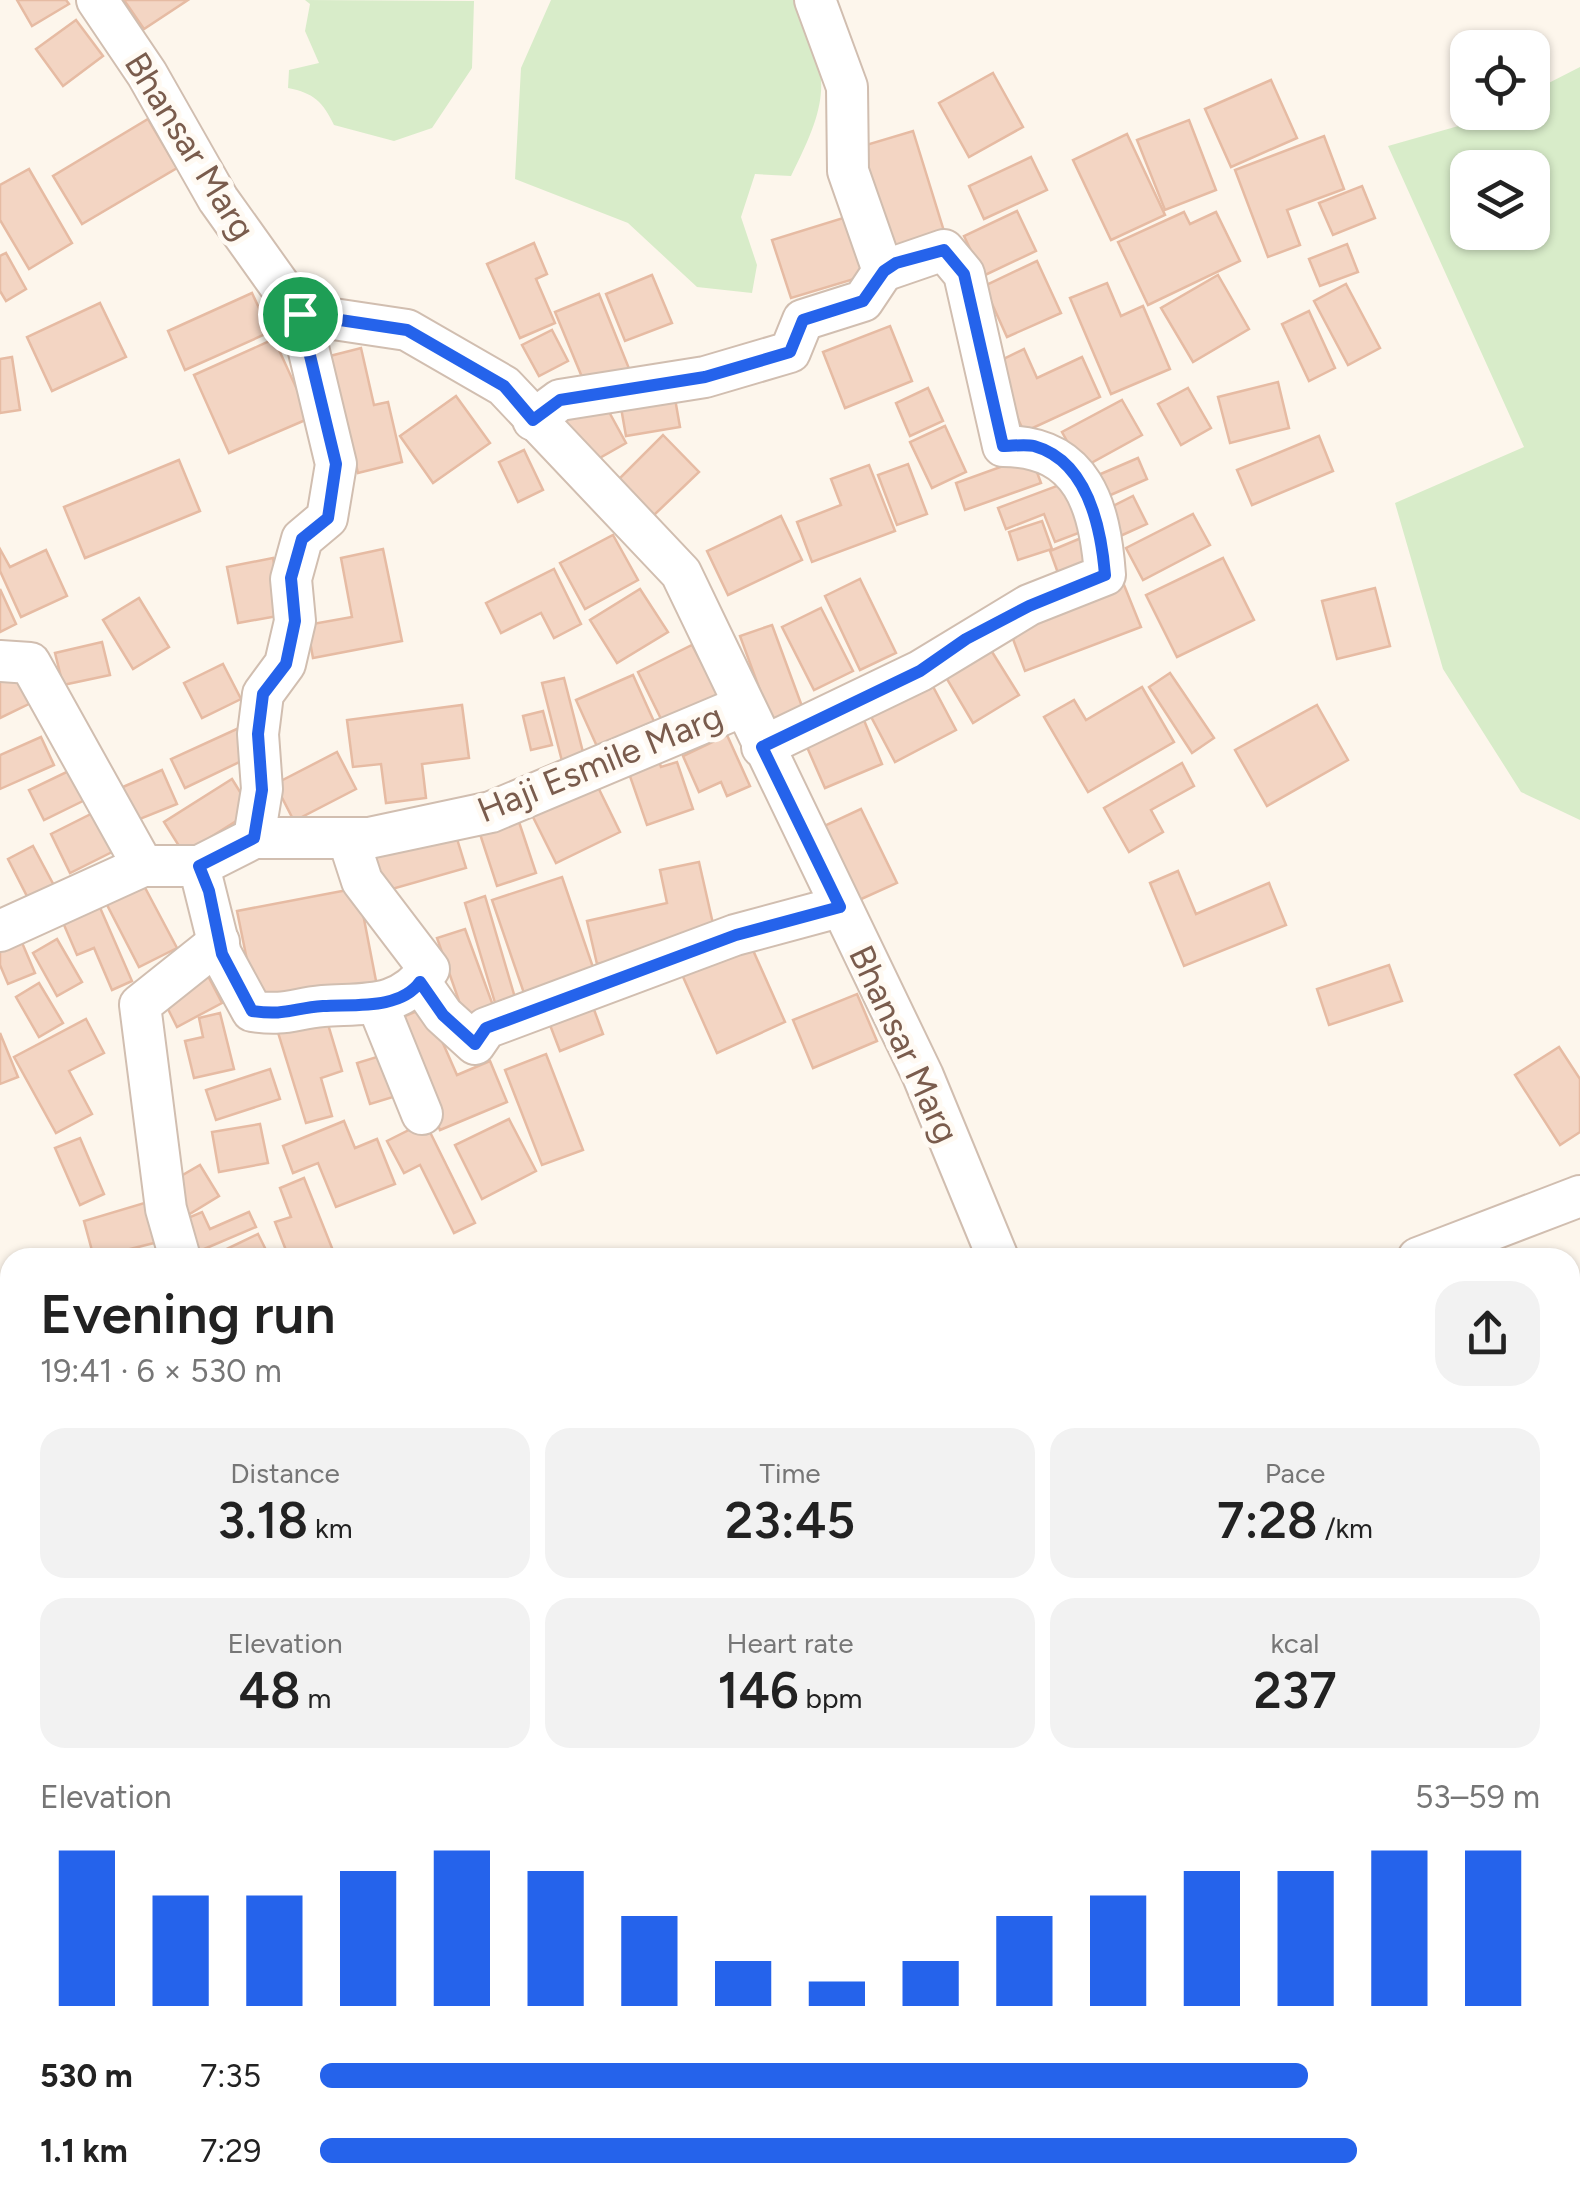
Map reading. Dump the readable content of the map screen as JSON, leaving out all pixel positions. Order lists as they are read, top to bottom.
{
  "streets": {
    "street": ["Bhansar Marg", "Haji Esmile Marg"]
  },
  "crossings": [
    ["Bhansar Marg", "Haji Esmile Marg"]
  ],
  "page": {
    "heading": ["Evening run", "19:41 · 6 × 530 m"],
    "stats": [
      ["Distance", "3.18 km"],
      ["Time", "23:45"],
      ["Pace", "7:28 /km"],
      ["Elevation", "48 m"],
      ["Heart rate", "146 bpm"],
      ["kcal", "237"]
    ],
    "chart": ["Elevation", "53–59 m"],
    "list": [
      {
        "name": "530 m",
        "note": "7:35"
      },
      {
        "name": "1.1 km",
        "note": "7:29"
      }
    ]
  }
}
